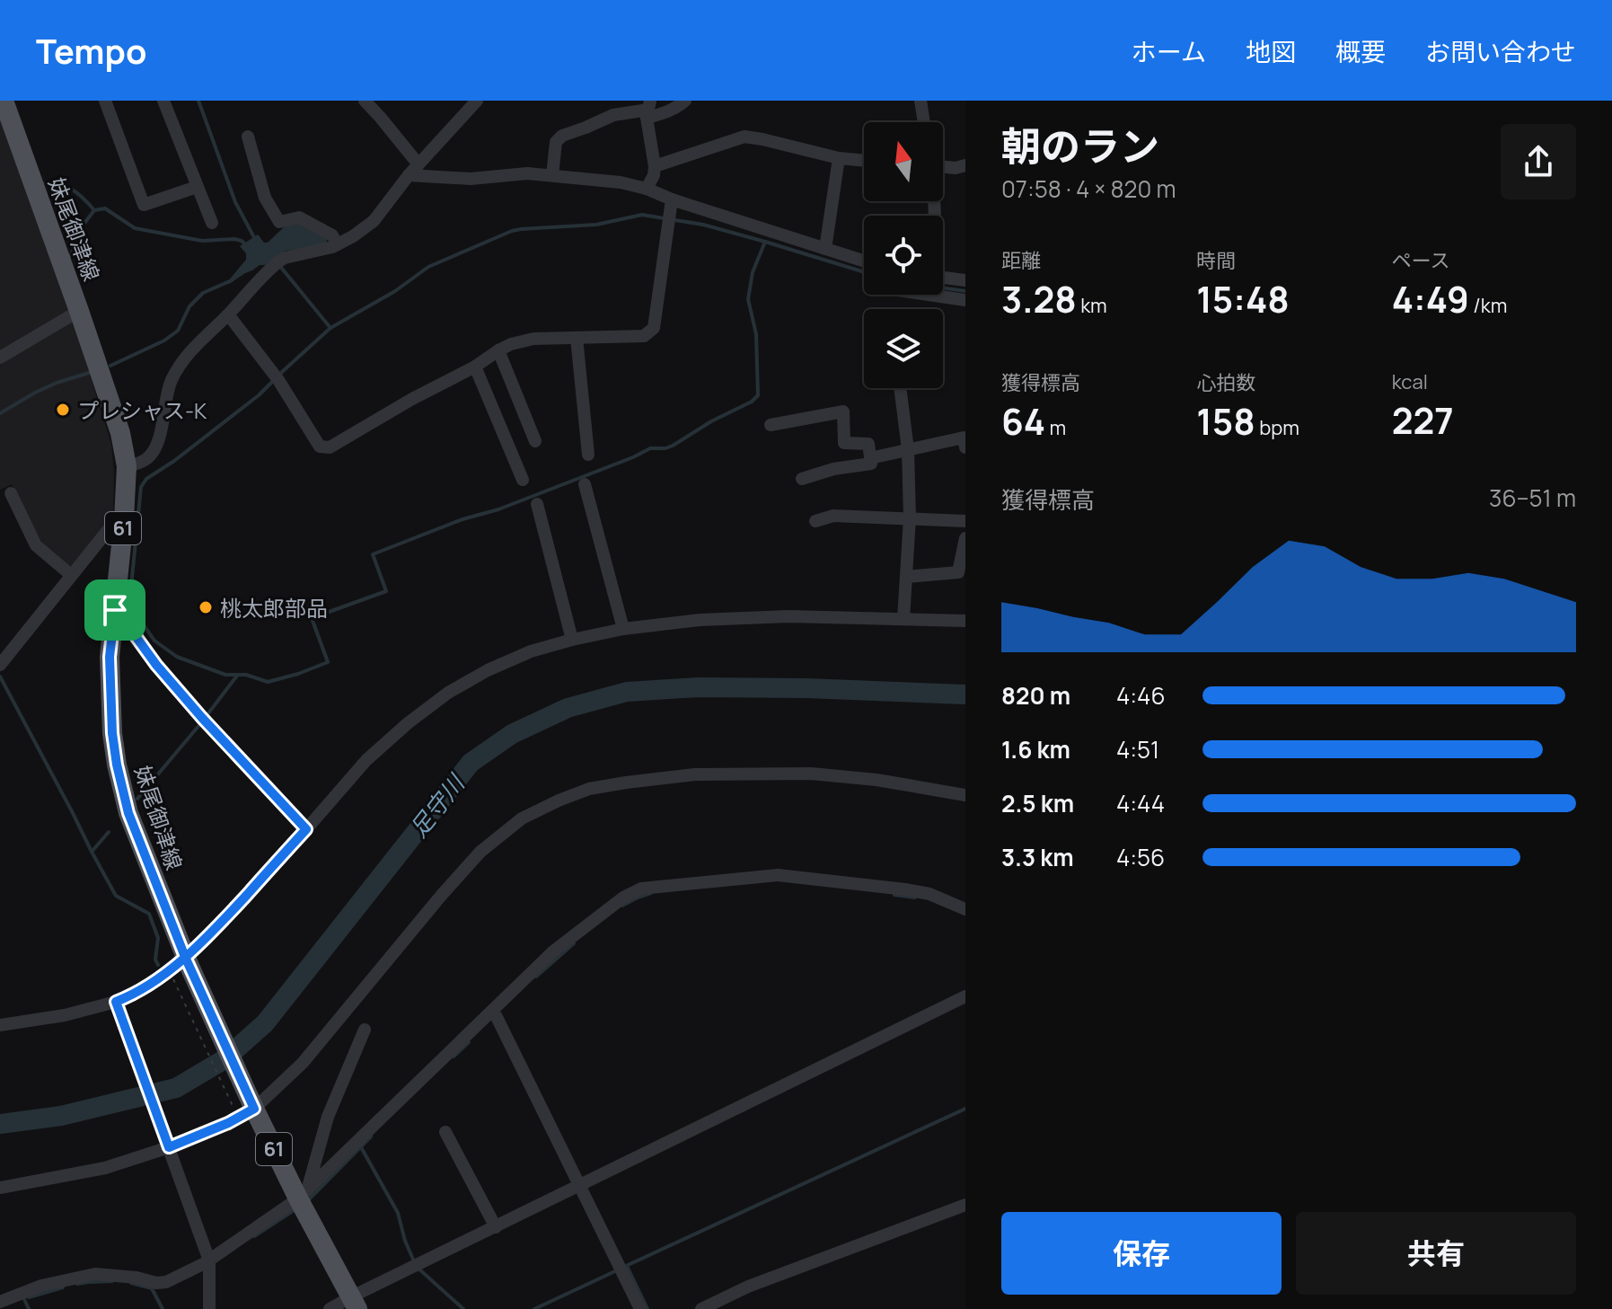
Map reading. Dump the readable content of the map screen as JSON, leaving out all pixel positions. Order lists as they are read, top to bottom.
{
  "streets": {
    "main road": ["妹尾御津線", "61"]
  },
  "water": ["足守川"],
  "places": ["プレシャス-K", "桃太郎部品"],
  "north": "top",
  "page": {
    "header": "Tempo",
    "nav": [
      "ホーム",
      "地図",
      "概要",
      "お問い合わせ"
    ],
    "heading": ["朝のラン", "07:58 · 4 × 820 m"],
    "stats": [
      ["距離", "3.28 km"],
      ["時間", "15:48"],
      ["ペース", "4:49 /km"],
      ["獲得標高", "64 m"],
      ["心拍数", "158 bpm"],
      ["kcal", "227"]
    ],
    "chart": ["獲得標高", "36–51 m"],
    "list": [
      {
        "name": "820 m",
        "note": "4:46"
      },
      {
        "name": "1.6 km",
        "note": "4:51"
      },
      {
        "name": "2.5 km",
        "note": "4:44"
      },
      {
        "name": "3.3 km",
        "note": "4:56"
      }
    ],
    "buttons": ["保存", "共有"]
  }
}
